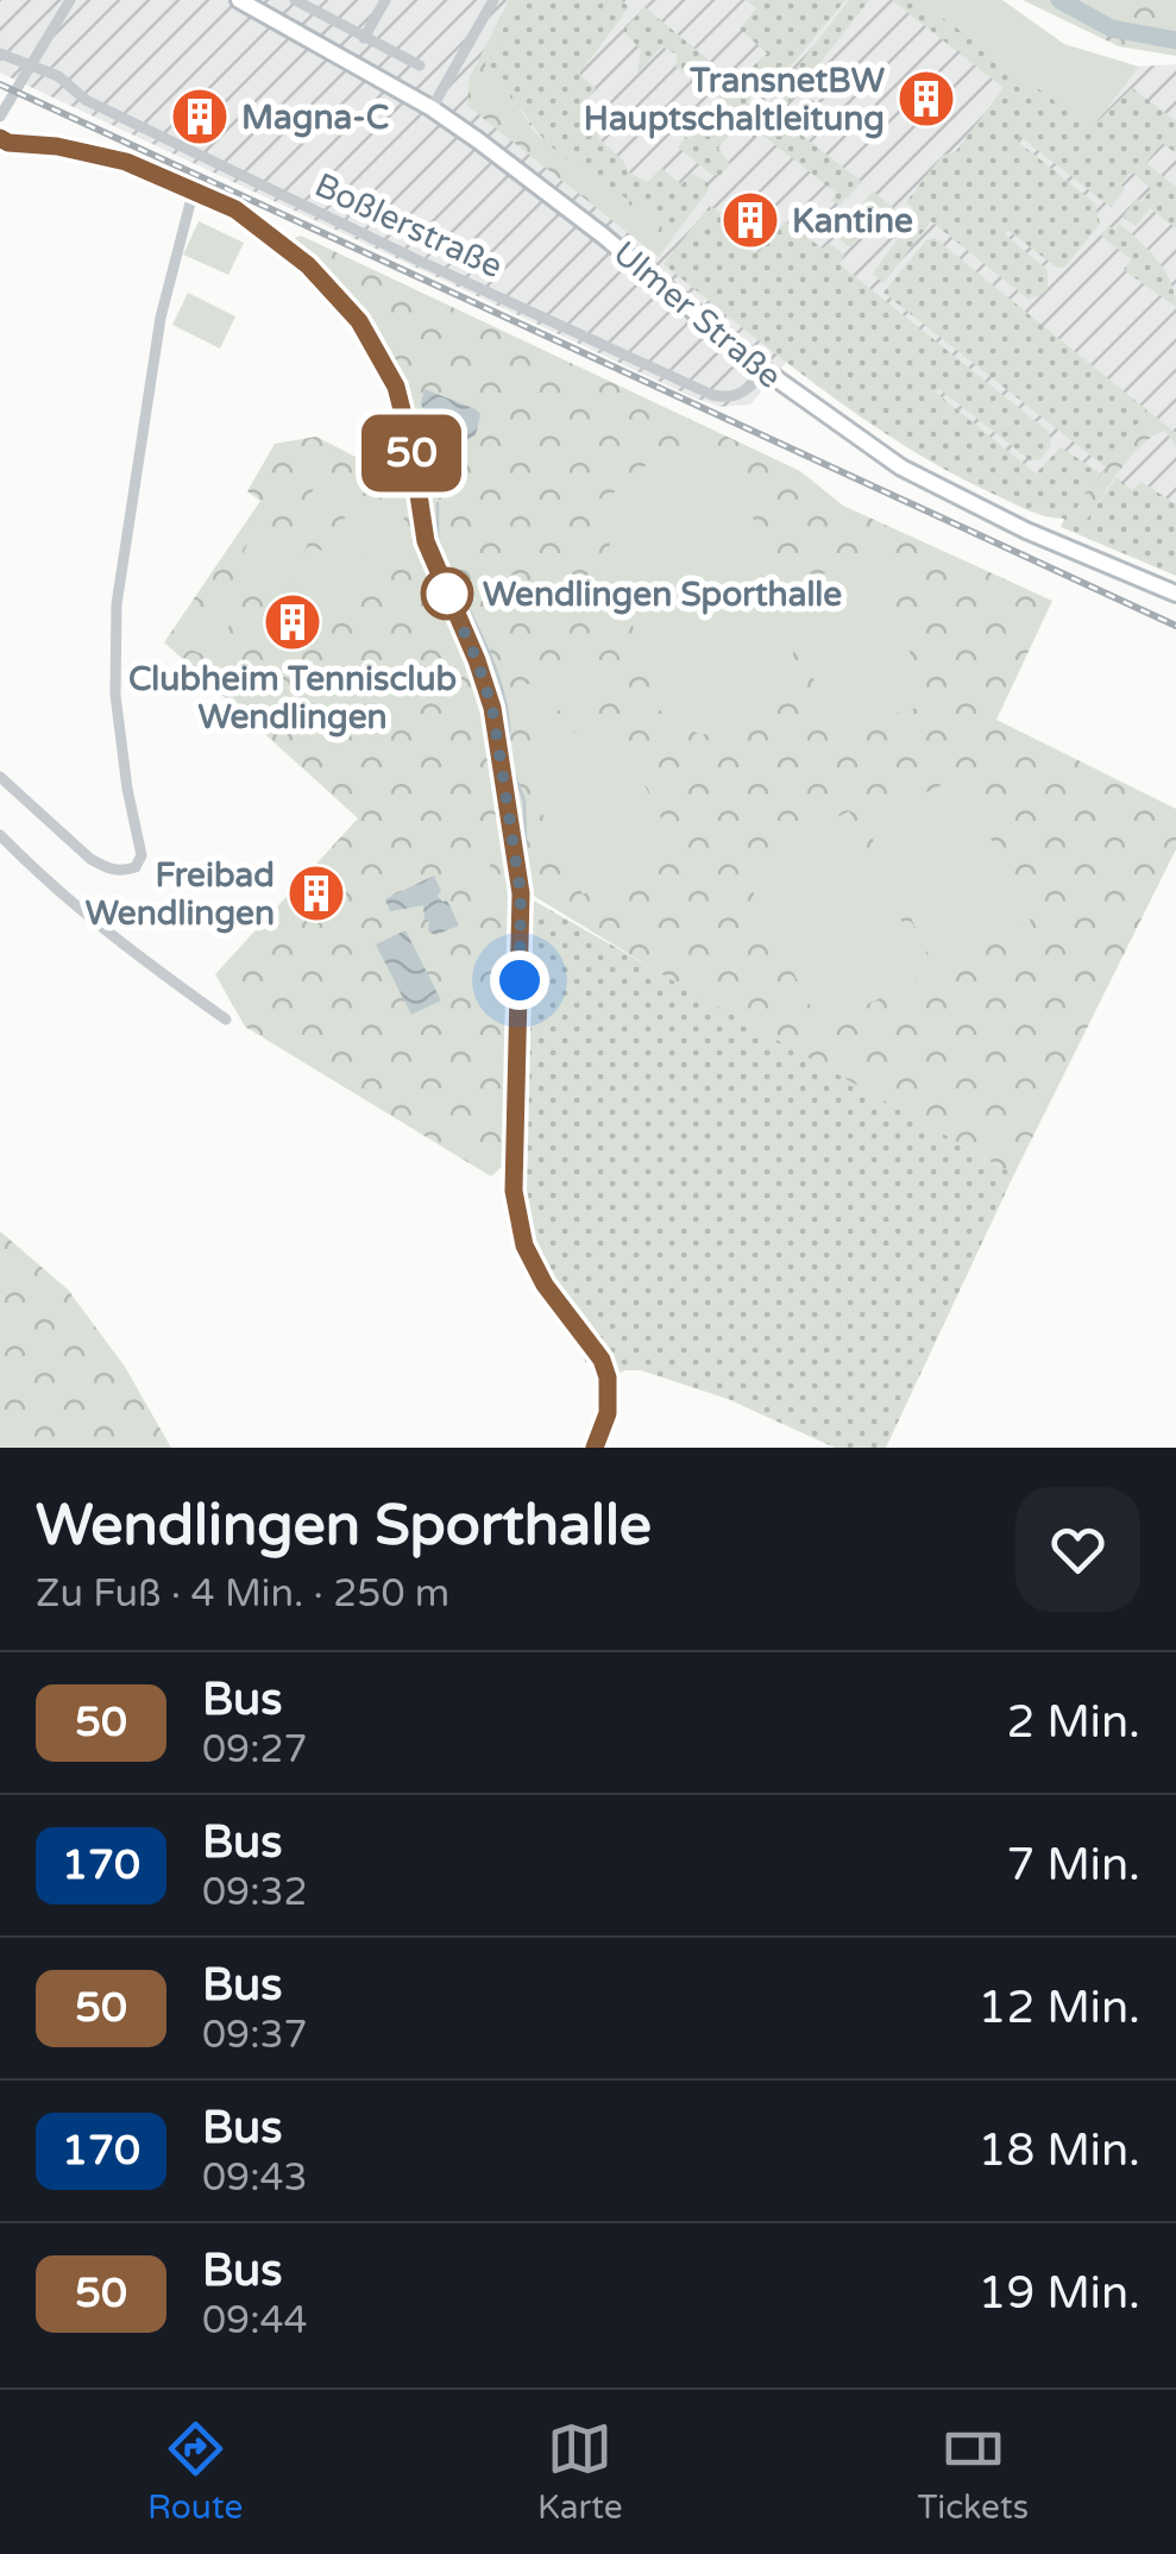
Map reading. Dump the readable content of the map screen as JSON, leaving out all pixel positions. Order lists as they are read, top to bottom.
{
  "streets": {
    "main road": ["Ulmer Straße"],
    "street": ["Boßlerstraße"]
  },
  "crossings": [
    ["Boßlerstraße", "Ulmer Straße"]
  ],
  "places": {
    "building": [
      "TransnetBW Hauptschaltleitung",
      "Magna-C",
      "Kantine",
      "Clubheim Tennisclub Wendlingen",
      "Freibad Wendlingen"
    ],
    "other": ["Wendlingen Sporthalle"]
  },
  "lines": ["bus line 50"],
  "page": {
    "on_map": "50",
    "heading": ["Wendlingen Sporthalle", "Zu Fuß · 4 Min. · 250 m"],
    "list": [
      {
        "mark": "50",
        "name": "Bus",
        "note": "09:27",
        "value": "2 Min."
      },
      {
        "mark": "170",
        "name": "Bus",
        "note": "09:32",
        "value": "7 Min."
      },
      {
        "mark": "50",
        "name": "Bus",
        "note": "09:37",
        "value": "12 Min."
      },
      {
        "mark": "170",
        "name": "Bus",
        "note": "09:43",
        "value": "18 Min."
      },
      {
        "mark": "50",
        "name": "Bus",
        "note": "09:44",
        "value": "19 Min."
      }
    ],
    "tabs": ["Route", "Karte", "Tickets"]
  }
}
